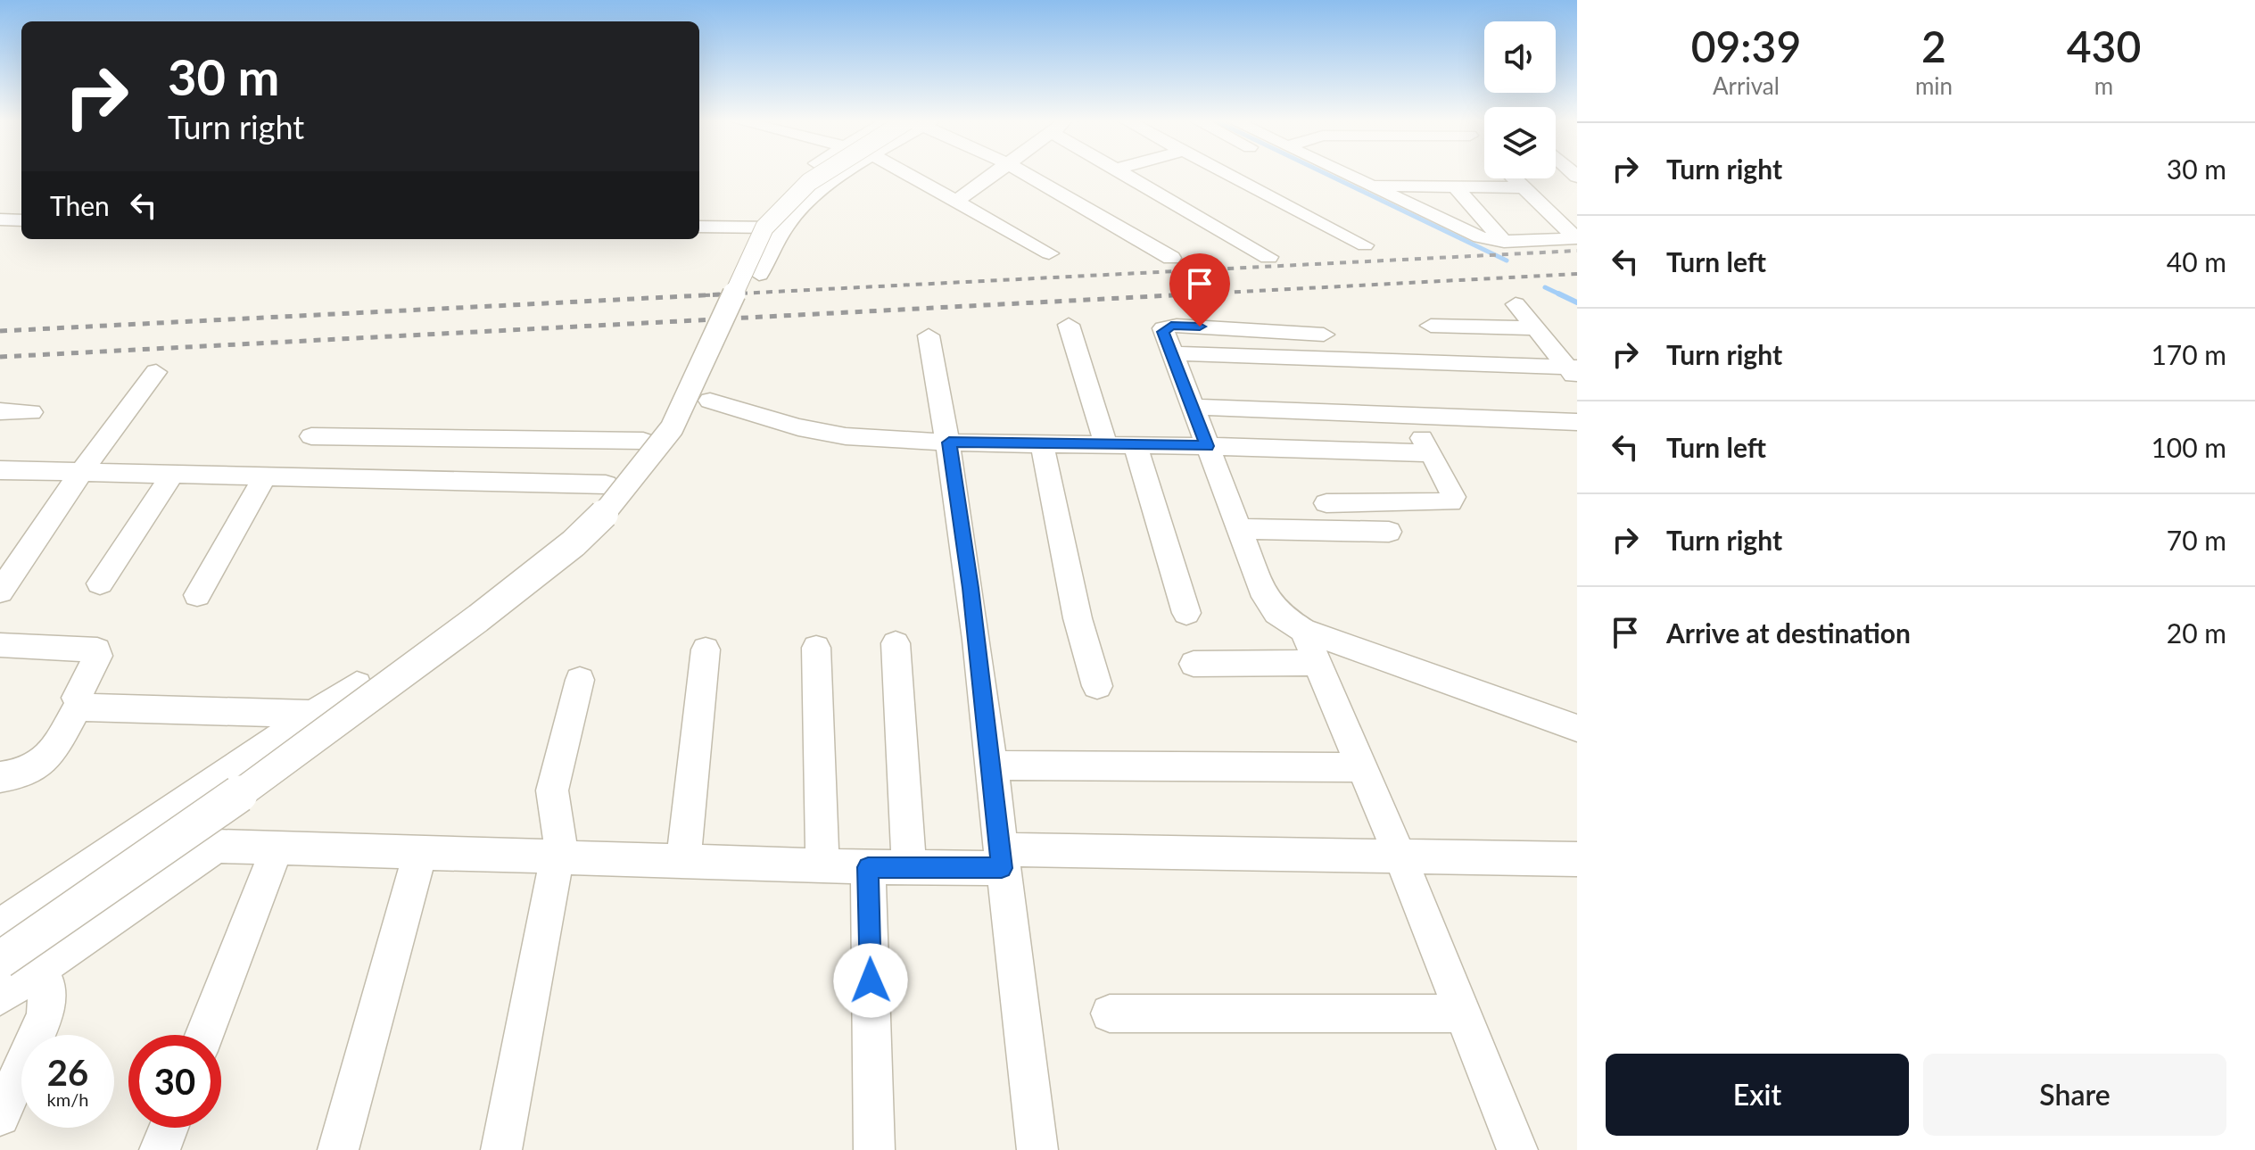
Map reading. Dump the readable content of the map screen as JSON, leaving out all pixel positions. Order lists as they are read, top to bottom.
{
  "page": {
    "eta": [
      "09:39",
      "Arrival",
      "2",
      "min",
      "430",
      "m"
    ],
    "turn": ["30 m", "Turn right"],
    "list": [
      {
        "name": "Turn right",
        "value": "30 m"
      },
      {
        "name": "Turn left",
        "value": "40 m"
      },
      {
        "name": "Turn right",
        "value": "170 m"
      },
      {
        "name": "Turn left",
        "value": "100 m"
      },
      {
        "name": "Turn right",
        "value": "70 m"
      },
      {
        "name": "Arrive at destination",
        "value": "20 m"
      }
    ],
    "then": "Then",
    "speed": "26 km/h",
    "limit": "30",
    "buttons": ["Exit", "Share"]
  }
}
